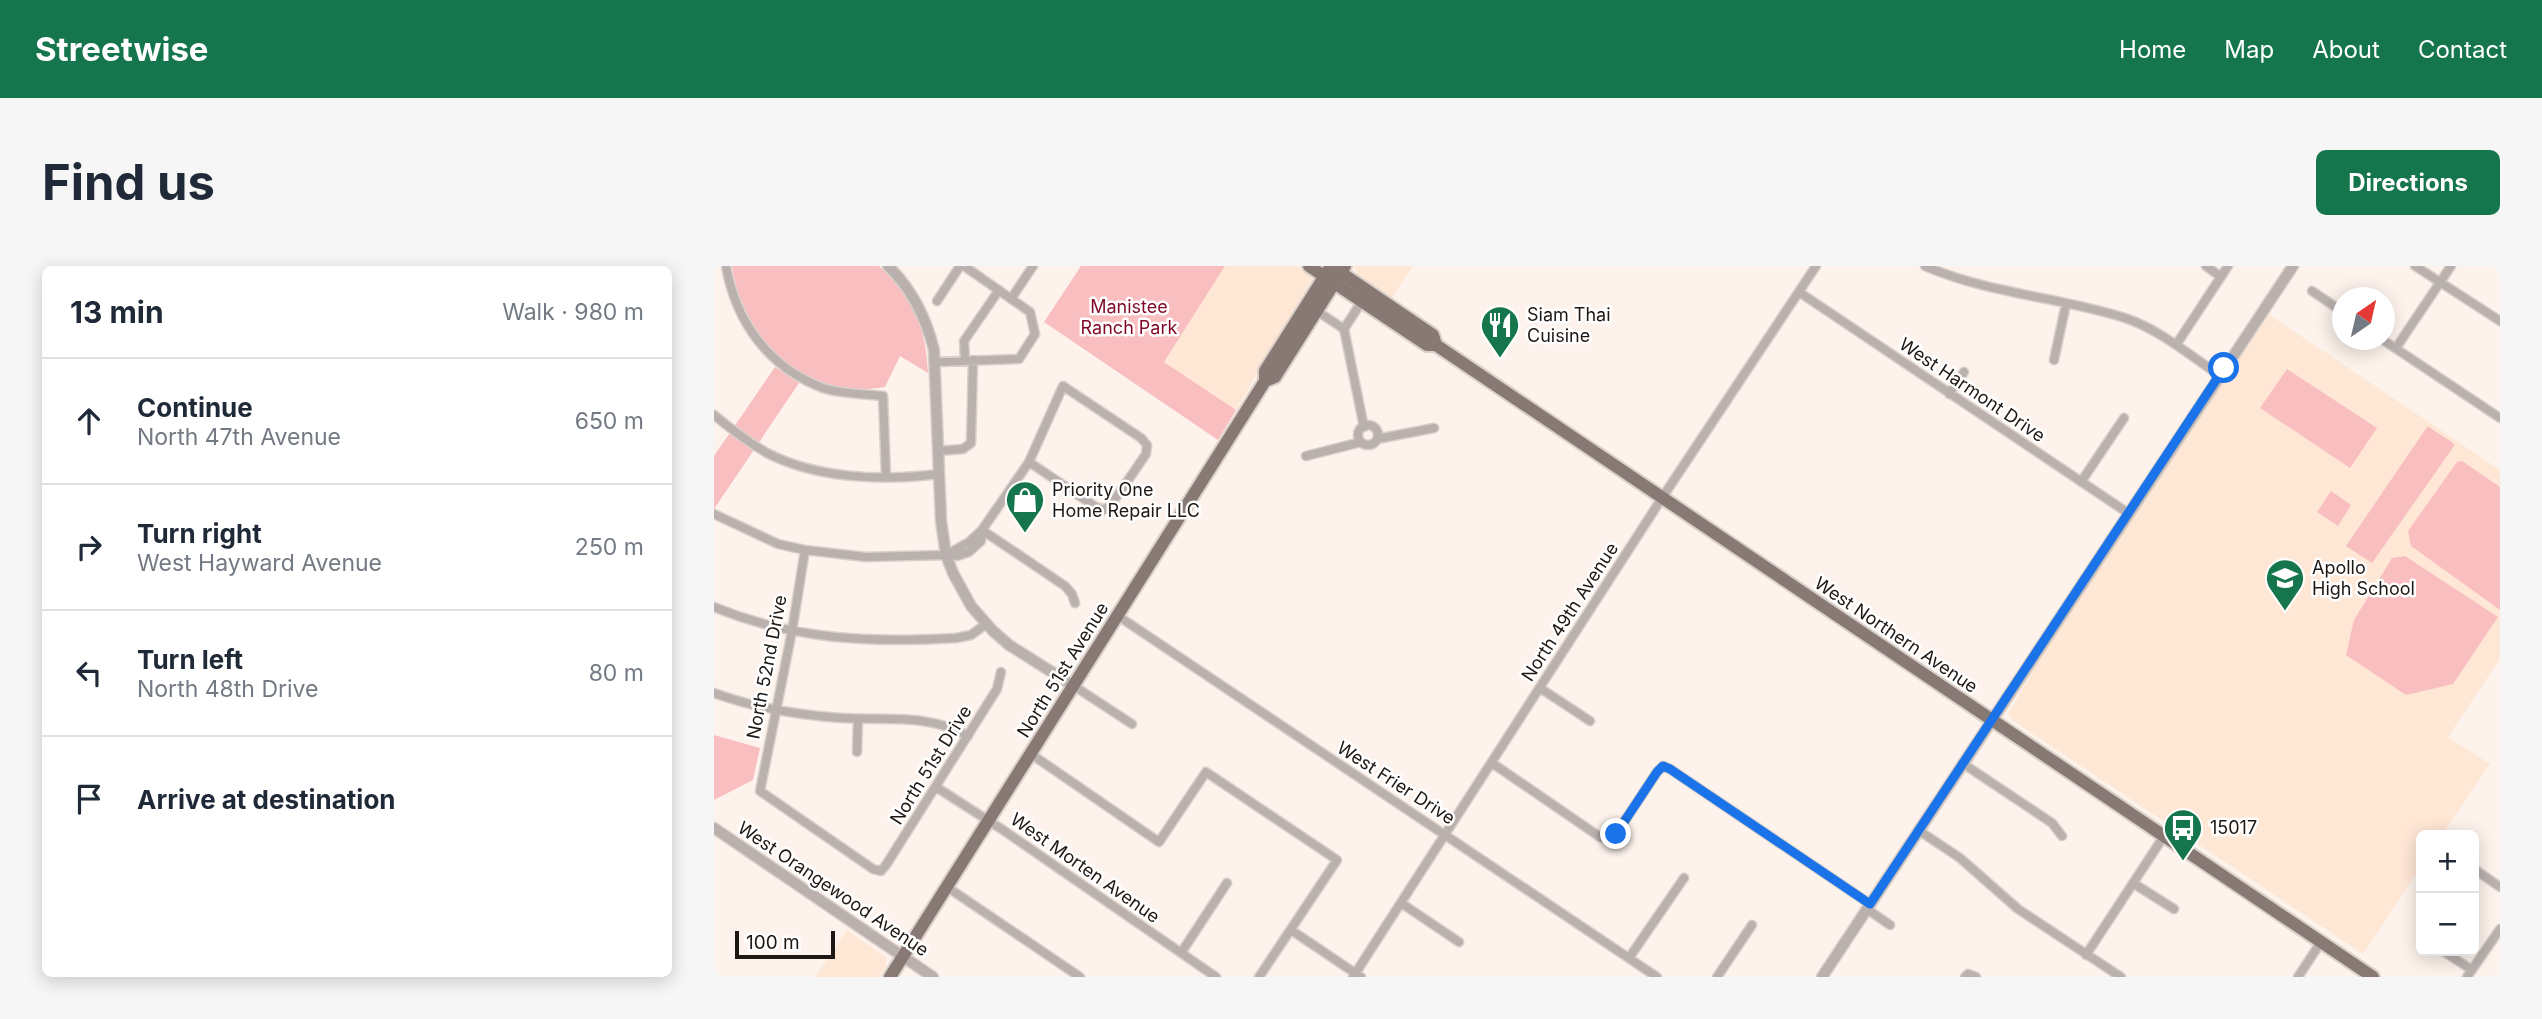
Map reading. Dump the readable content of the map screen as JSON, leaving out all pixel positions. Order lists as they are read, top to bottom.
{
  "streets": {
    "main road": ["West Northern Avenue", "North 51st Avenue"],
    "street": [
      "West Harmont Drive",
      "North 49th Avenue",
      "North 52nd Drive",
      "North 51st Drive",
      "West Frier Drive",
      "West Morten Avenue",
      "West Orangewood Avenue"
    ]
  },
  "crossings": [
    ["West Harmont Drive", "North 49th Avenue"],
    ["North 49th Avenue", "West Northern Avenue"],
    ["North 49th Avenue", "West Frier Drive"],
    ["West Northern Avenue", "North 51st Avenue"],
    ["North 52nd Drive", "North 51st Drive"],
    ["North 51st Avenue", "West Frier Drive"],
    ["North 51st Avenue", "West Morten Avenue"],
    ["North 51st Avenue", "West Orangewood Avenue"],
    ["North 51st Drive", "West Morten Avenue"]
  ],
  "parks": ["Manistee Ranch Park"],
  "places": {
    "restaurant": ["Siam Thai Cuisine"],
    "shop": ["Priority One Home Repair LLC"],
    "school or university": ["Apollo High School"],
    "bus stop": ["15017"]
  },
  "scale_bar": "100 m",
  "north": "top right",
  "page": {
    "header": "Streetwise",
    "nav": [
      "Home",
      "Map",
      "About",
      "Contact"
    ],
    "buttons": "Directions",
    "title": "Find us",
    "heading": ["13 min", "Walk · 980 m"],
    "list": [
      ["Continue", "North 47th Avenue", "650 m"],
      ["Turn right", "West Hayward Avenue", "250 m"],
      ["Turn left", "North 48th Drive", "80 m"],
      "Arrive at destination"
    ],
    "map_buttons": ["+", "−"],
    "scale": "100 m"
  }
}
